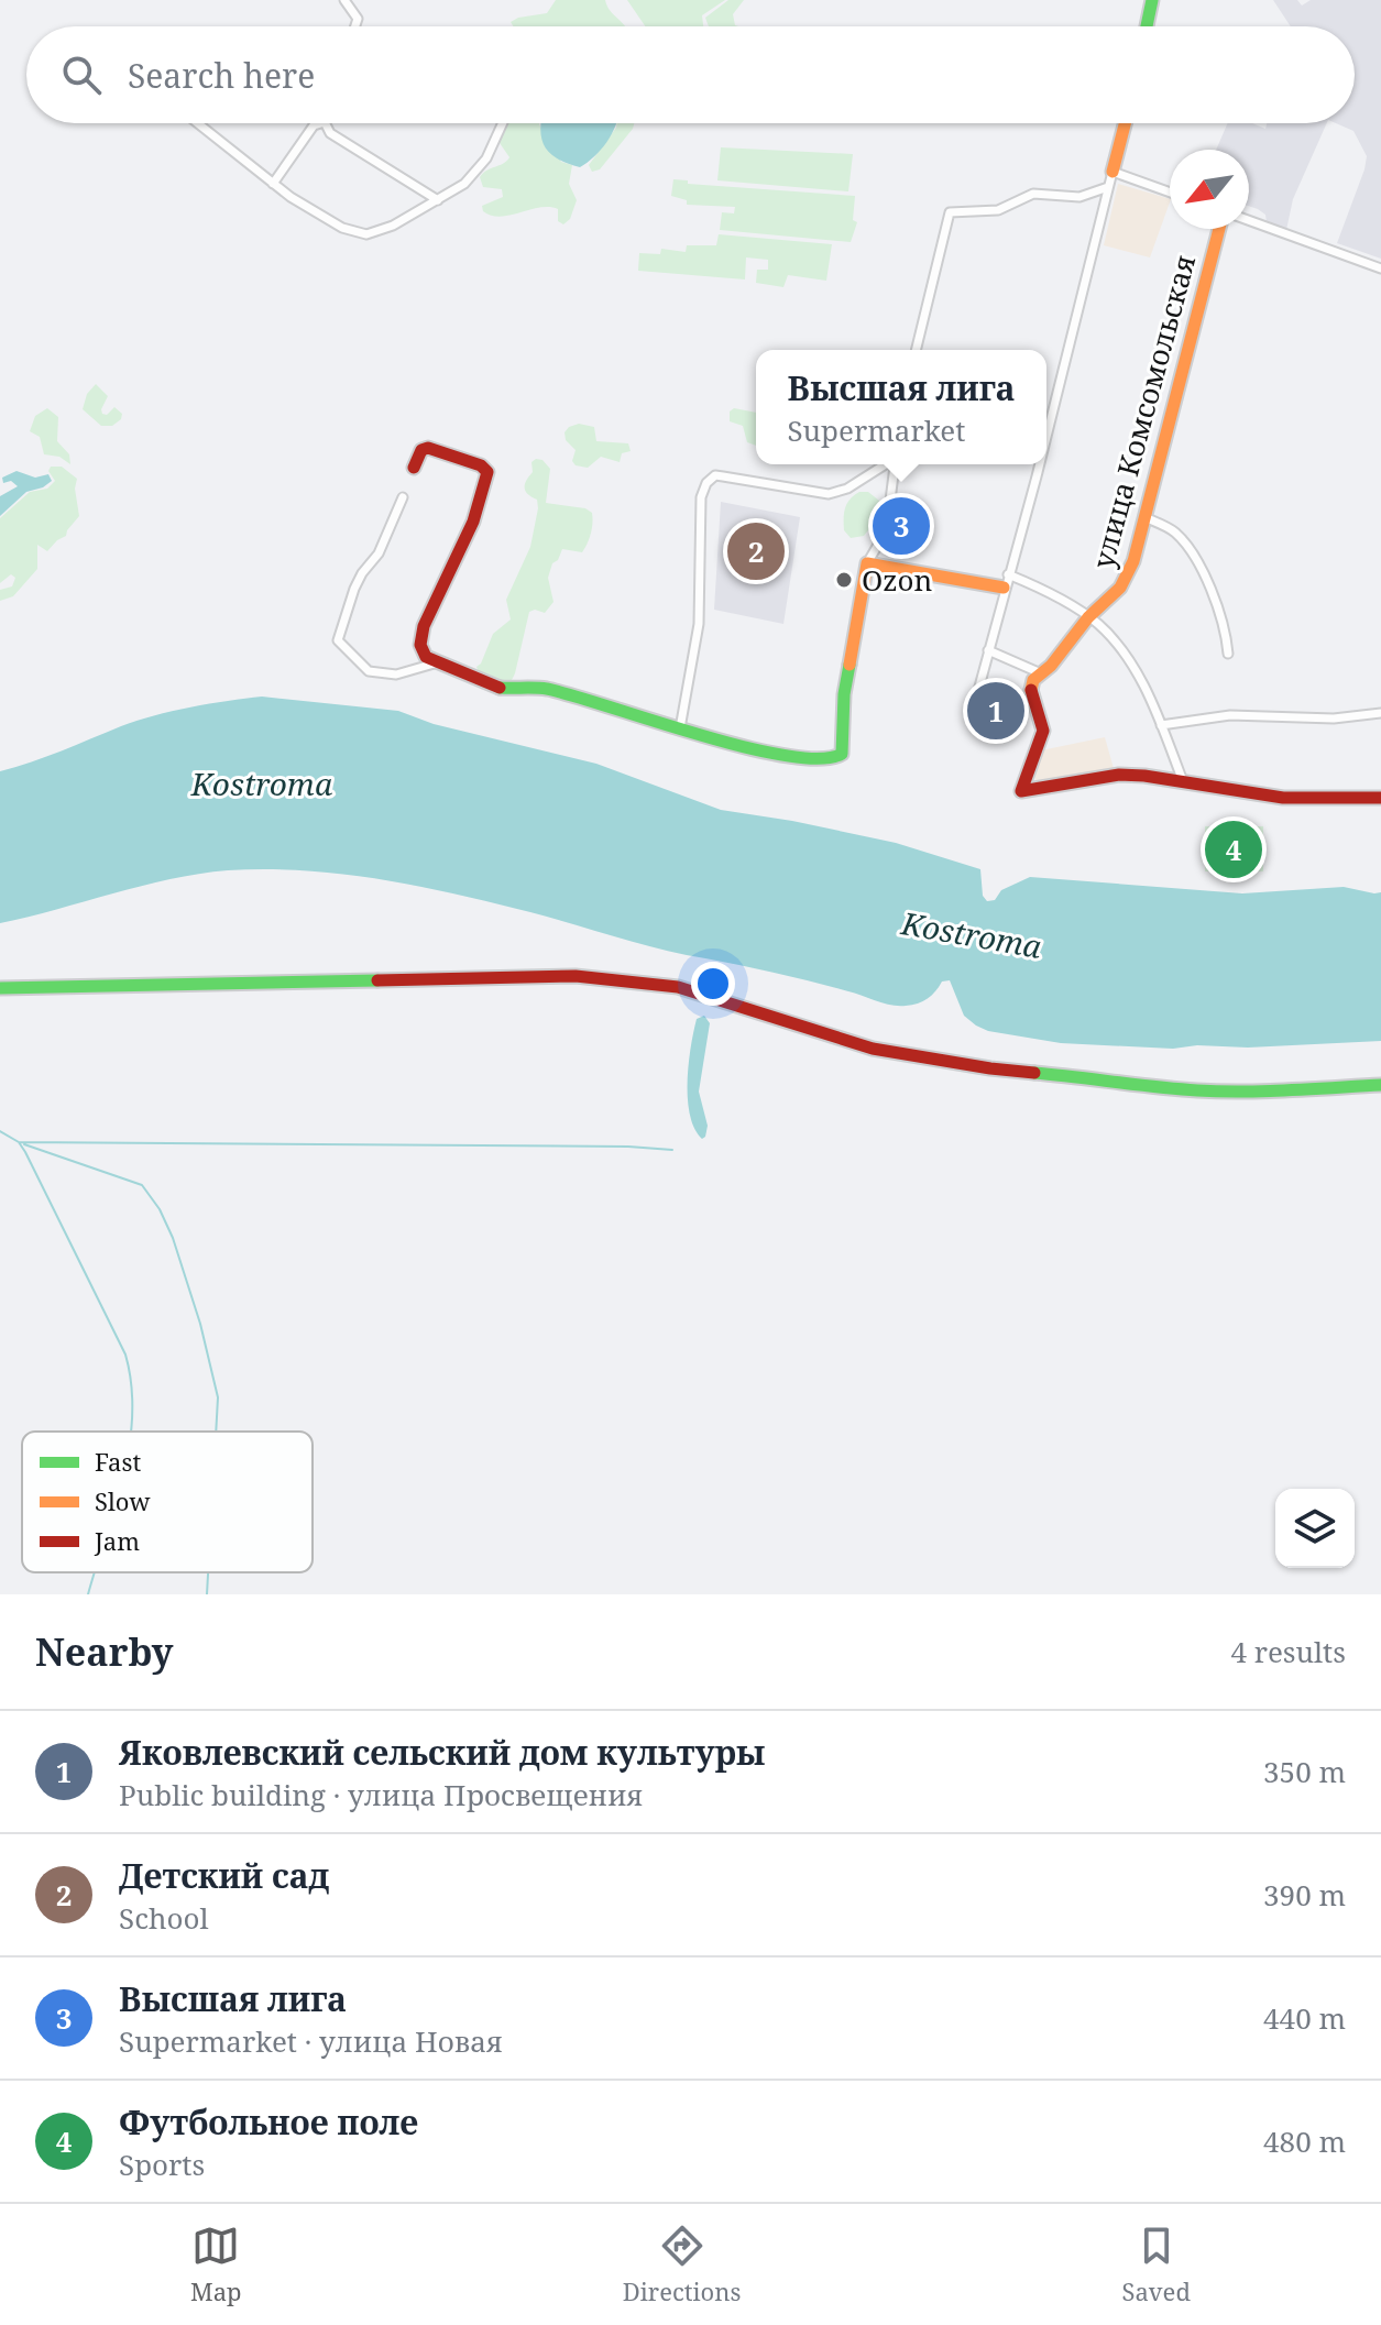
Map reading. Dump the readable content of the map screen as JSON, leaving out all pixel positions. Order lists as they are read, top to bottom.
{
  "streets": {
    "street": ["улица Комсомольская"]
  },
  "water": ["Kostroma"],
  "places": ["Ozon"],
  "legend": ["Fast", "Slow", "Jam"],
  "north": "bottom left",
  "page": {
    "search": "Search here",
    "popup": ["Высшая лига", "Supermarket"],
    "pins": [
      "3",
      "2",
      "1",
      "4"
    ],
    "heading": ["Nearby", "4 results"],
    "list": [
      {
        "mark": "1",
        "name": "Яковлевский сельский дом культуры",
        "note": "Public building · улица Просвещения",
        "value": "350 m"
      },
      {
        "mark": "2",
        "name": "Детский сад",
        "note": "School",
        "value": "390 m"
      },
      {
        "mark": "3",
        "name": "Высшая лига",
        "note": "Supermarket · улица Новая",
        "value": "440 m"
      },
      {
        "mark": "4",
        "name": "Футбольное поле",
        "note": "Sports",
        "value": "480 m"
      }
    ],
    "nav": ["Map", "Directions", "Saved"]
  }
}
